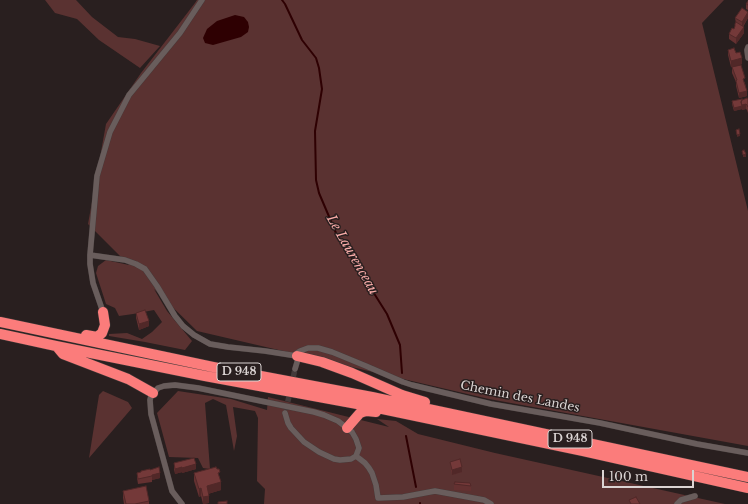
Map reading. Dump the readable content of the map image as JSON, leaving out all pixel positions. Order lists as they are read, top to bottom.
{
  "streets": {
    "highway": ["D 948"],
    "street": ["Chemin des Landes"]
  },
  "water": ["Le Laurenceau"],
  "scale_bar": "100 m"
}
